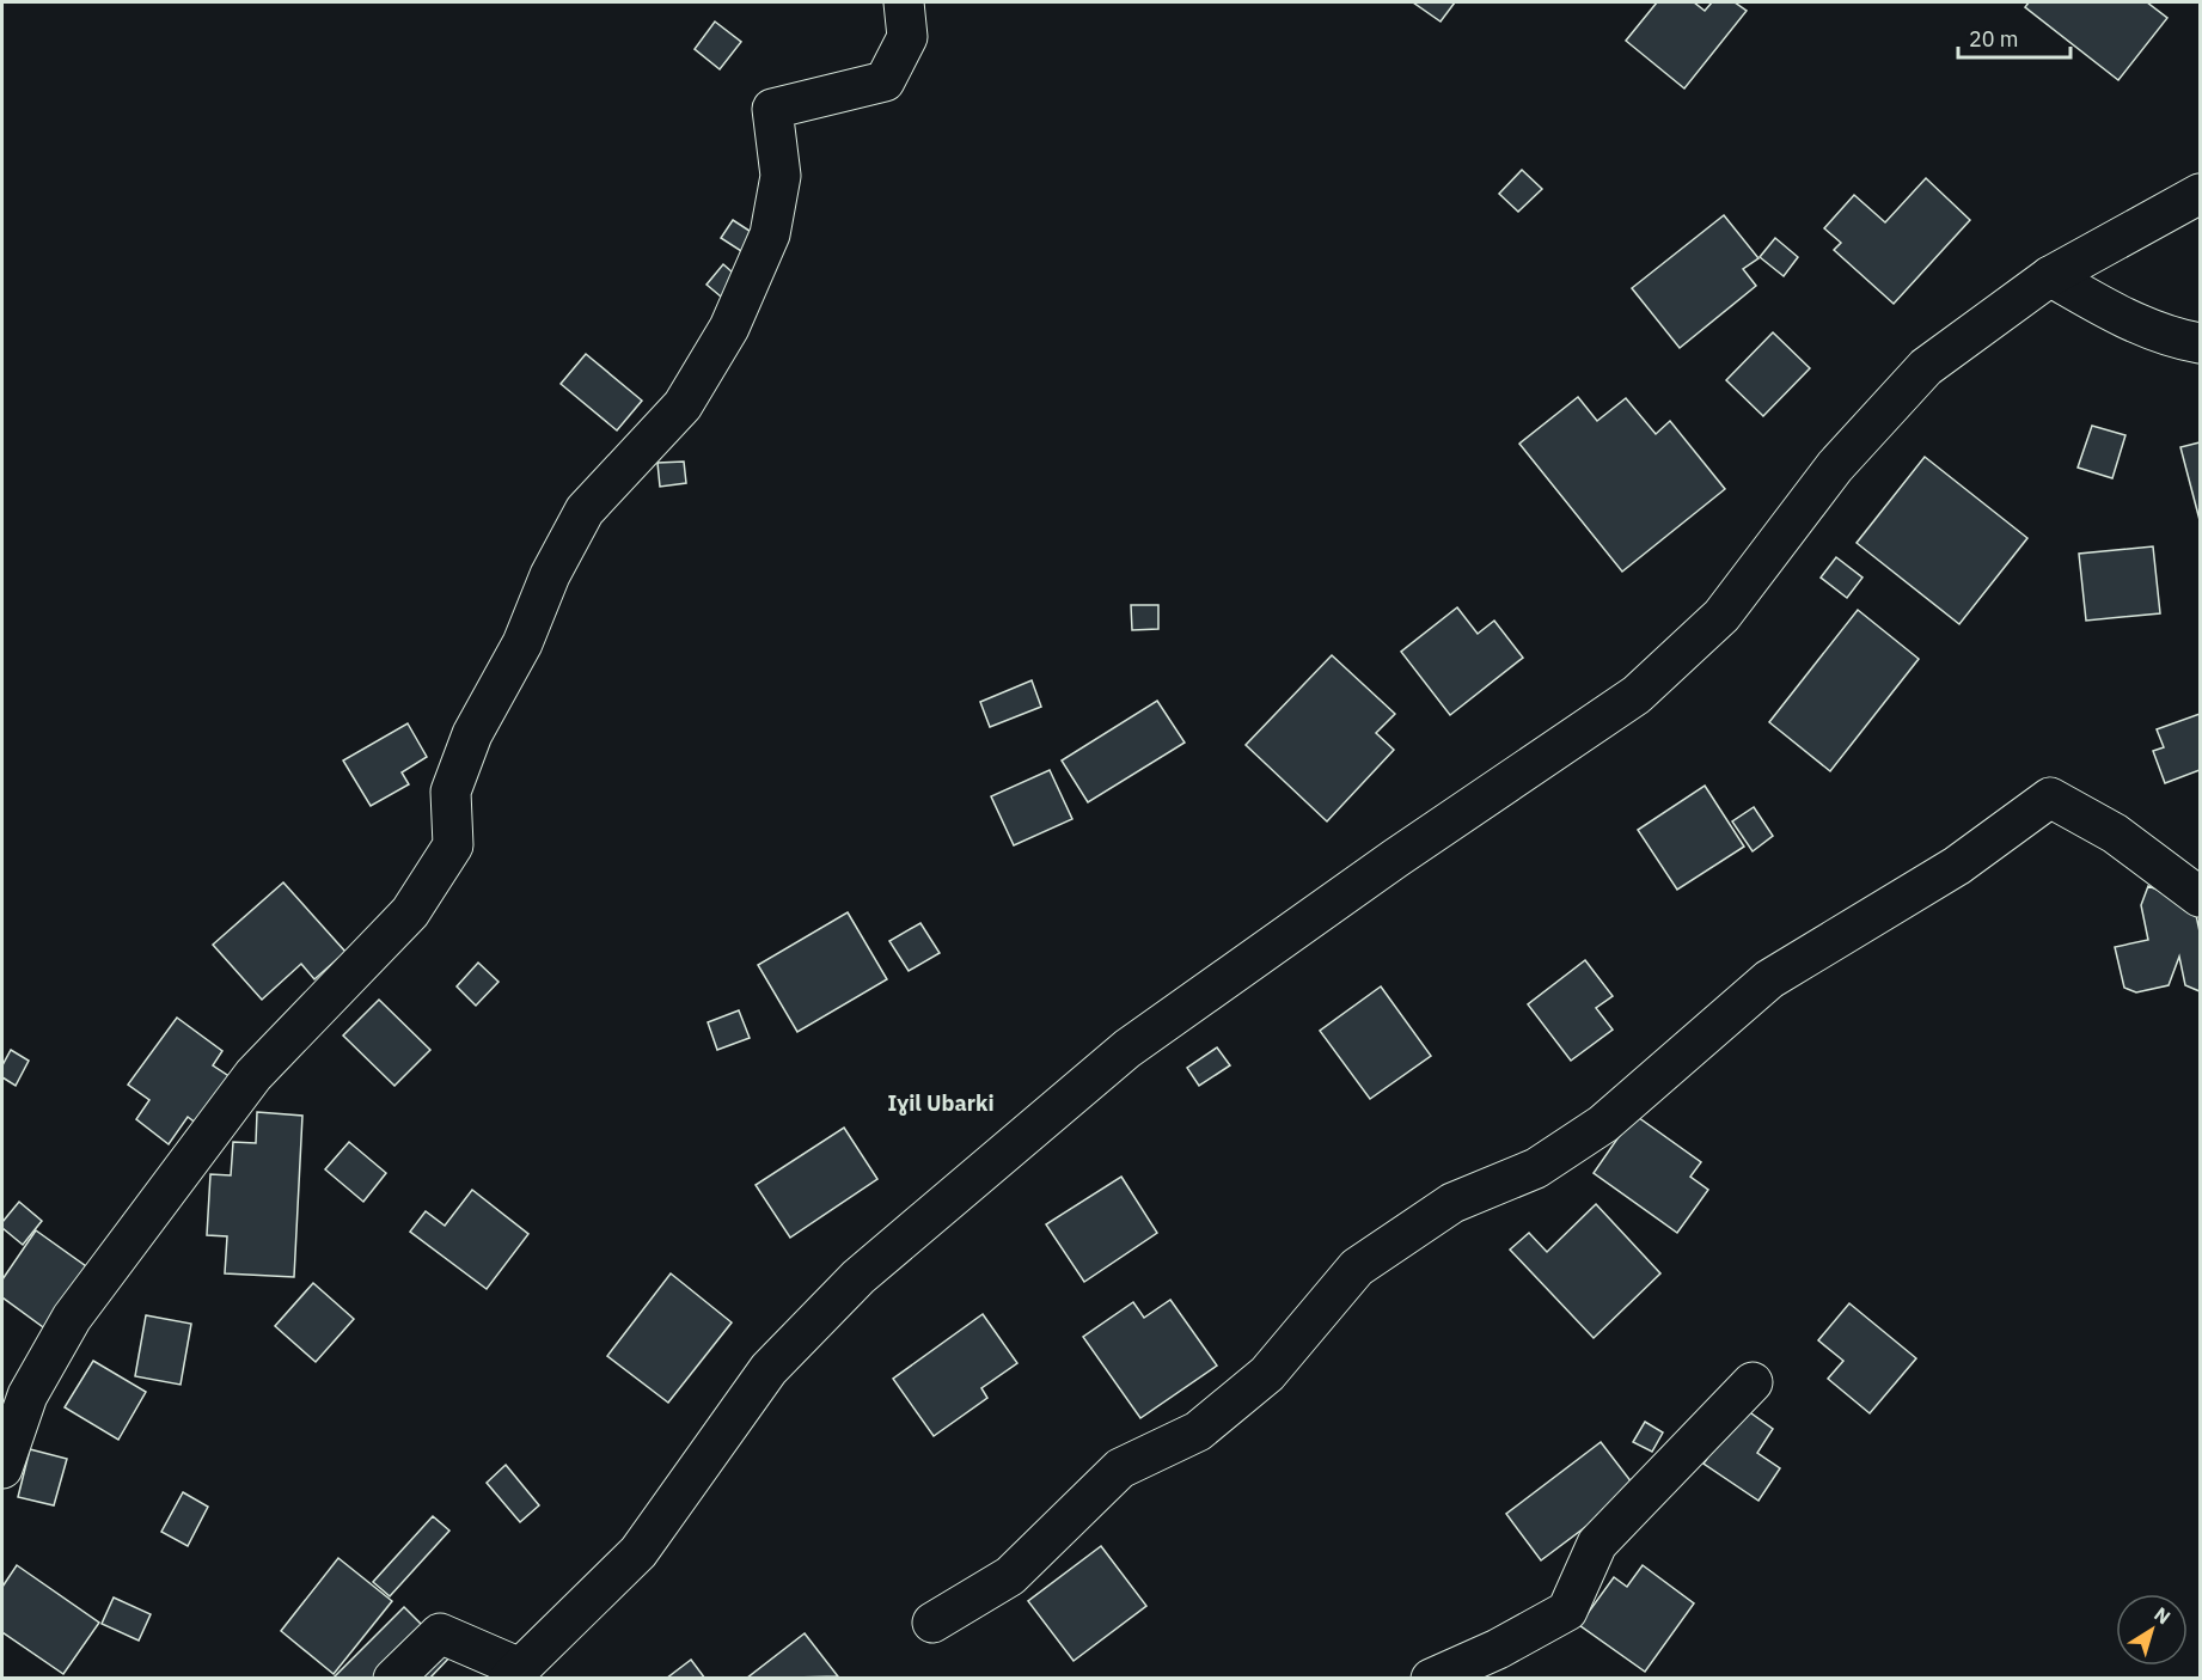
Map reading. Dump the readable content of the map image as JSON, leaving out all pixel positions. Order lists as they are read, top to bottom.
{
  "districts": ["Iɣil Ubarki"],
  "scale_bar": "20 m",
  "north": "top right"
}
